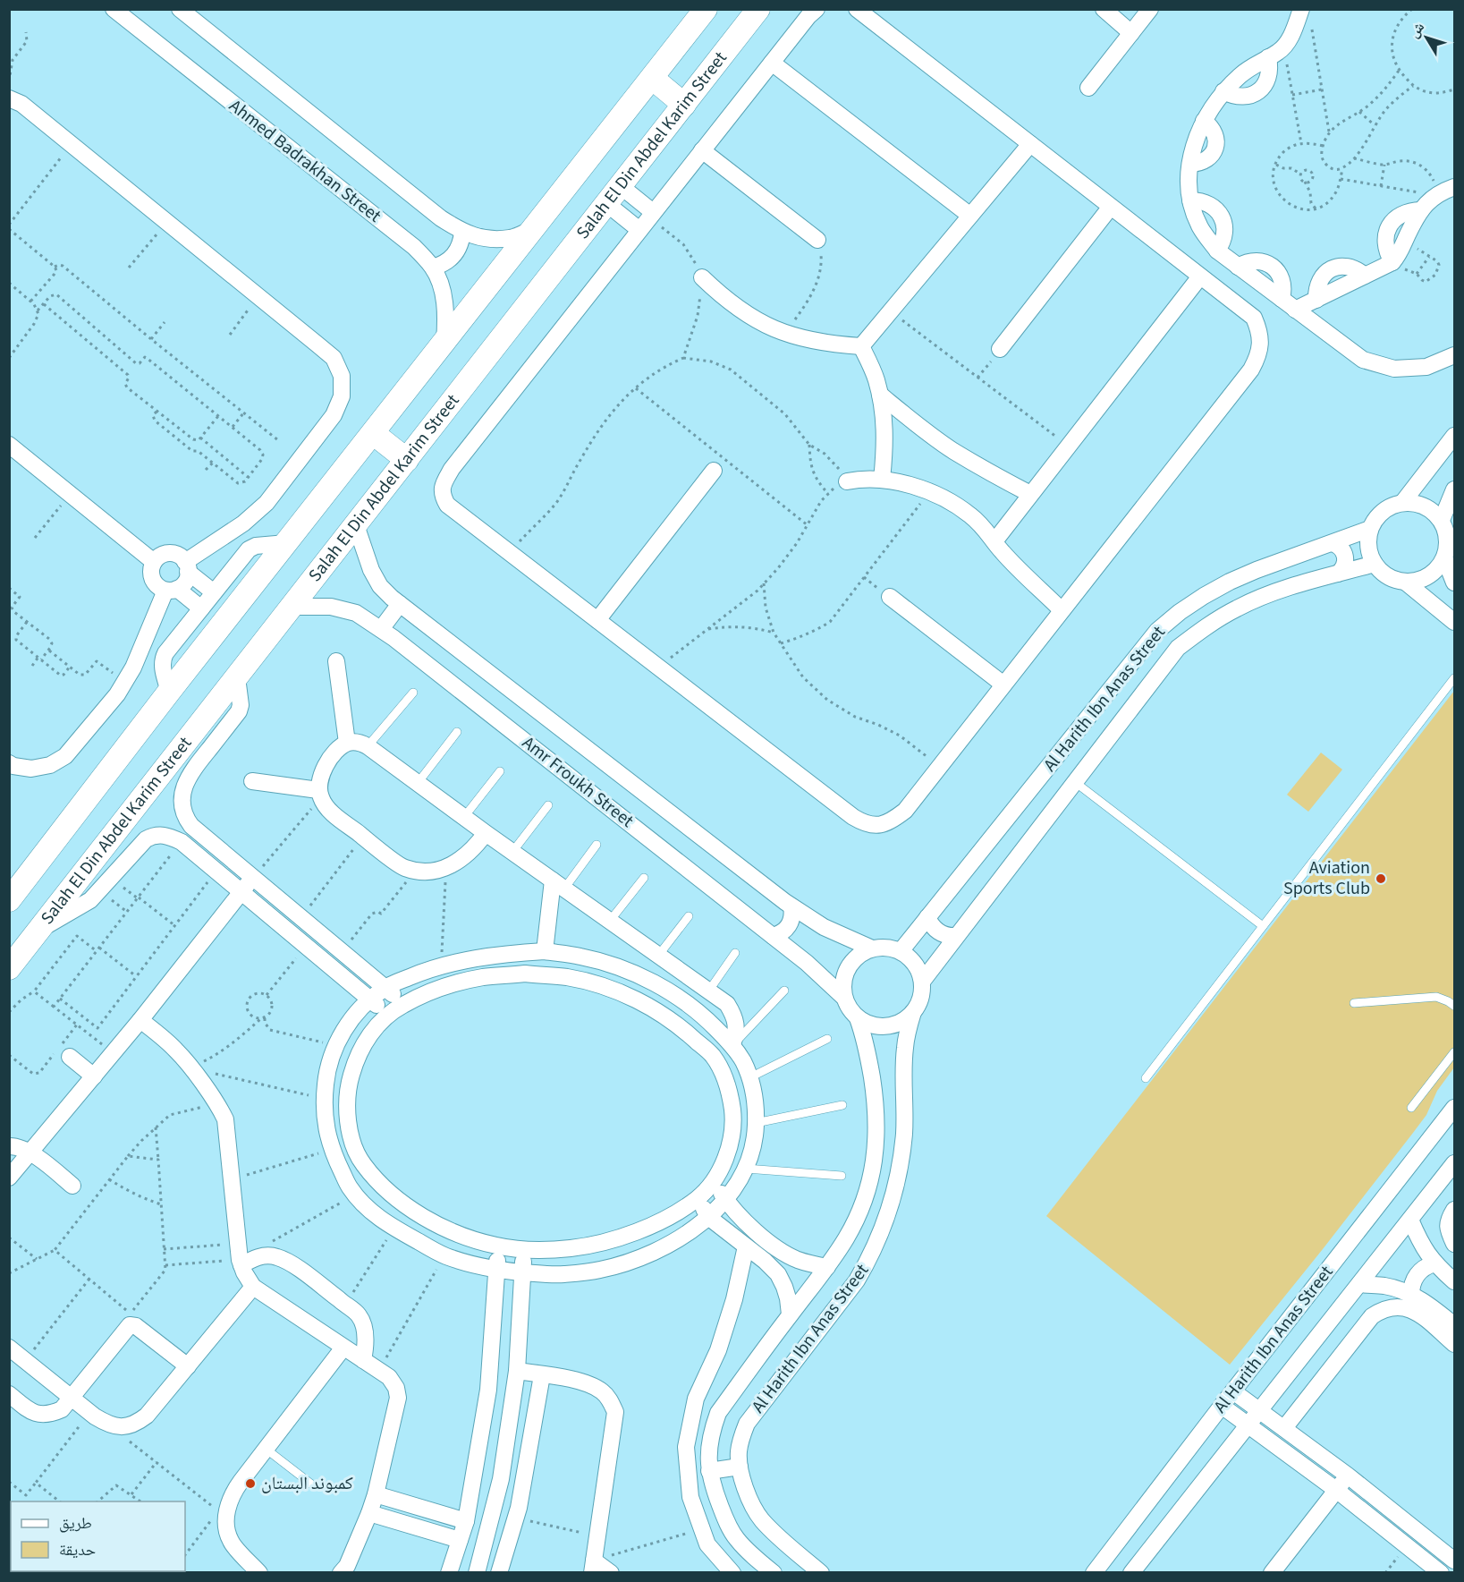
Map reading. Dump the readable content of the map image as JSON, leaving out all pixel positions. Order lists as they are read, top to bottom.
{
  "streets": {
    "main road": ["Salah El Din Abdel Karim Street"],
    "street": ["Ahmed Badrakhan Street", "Al Harith Ibn Anas Street", "Amr Froukh Street"]
  },
  "crossings": [
    ["Salah El Din Abdel Karim Street", "Amr Froukh Street"],
    ["Al Harith Ibn Anas Street", "Amr Froukh Street"]
  ],
  "places": ["Aviation Sports Club", "كمبوند البستان"],
  "legend": ["طريق", "حديقة"],
  "north": "top left"
}
